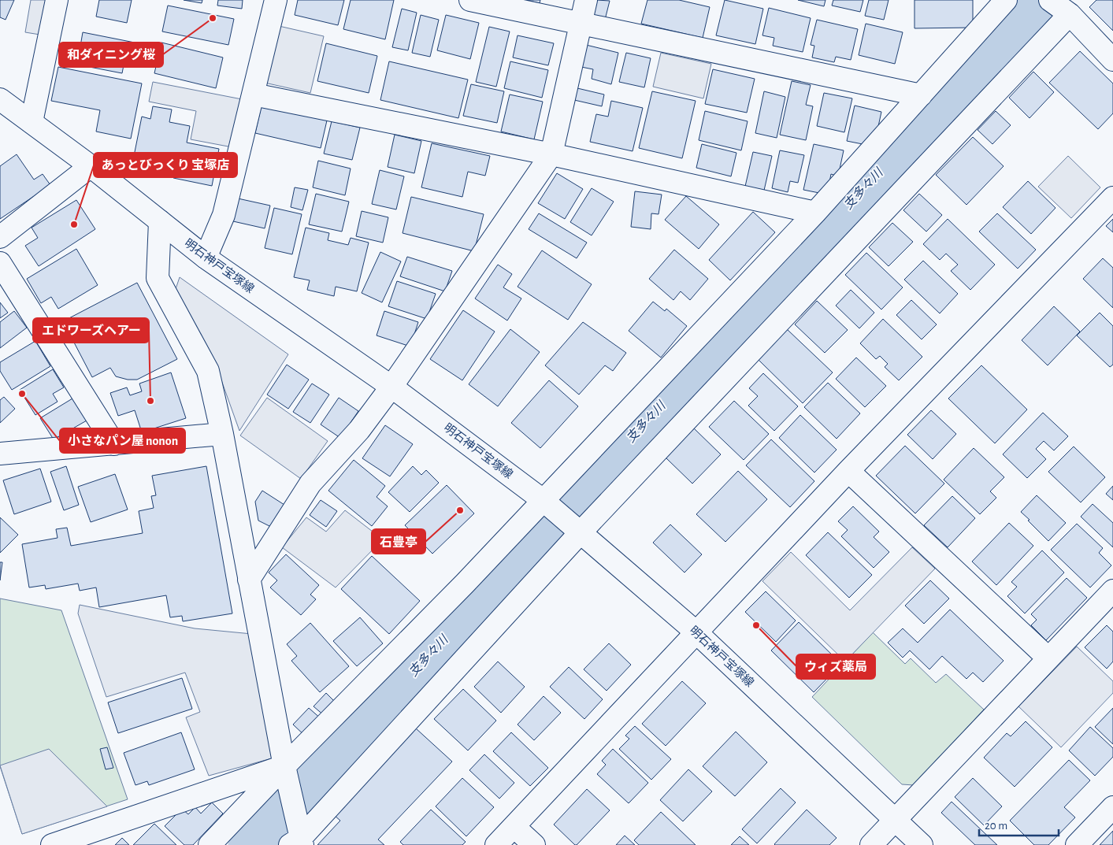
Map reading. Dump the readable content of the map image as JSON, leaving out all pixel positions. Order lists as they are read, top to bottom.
{
  "streets": {
    "street": ["明石神戸宝塚線"]
  },
  "water": ["支多々川"],
  "places": [
    "和ダイニング桜",
    "あっとびっくり 宝塚店",
    "小さなパン屋 nonon",
    "エドワーズヘアー",
    "石豊亭",
    "ウィズ薬局"
  ],
  "scale_bar": "20 m"
}
